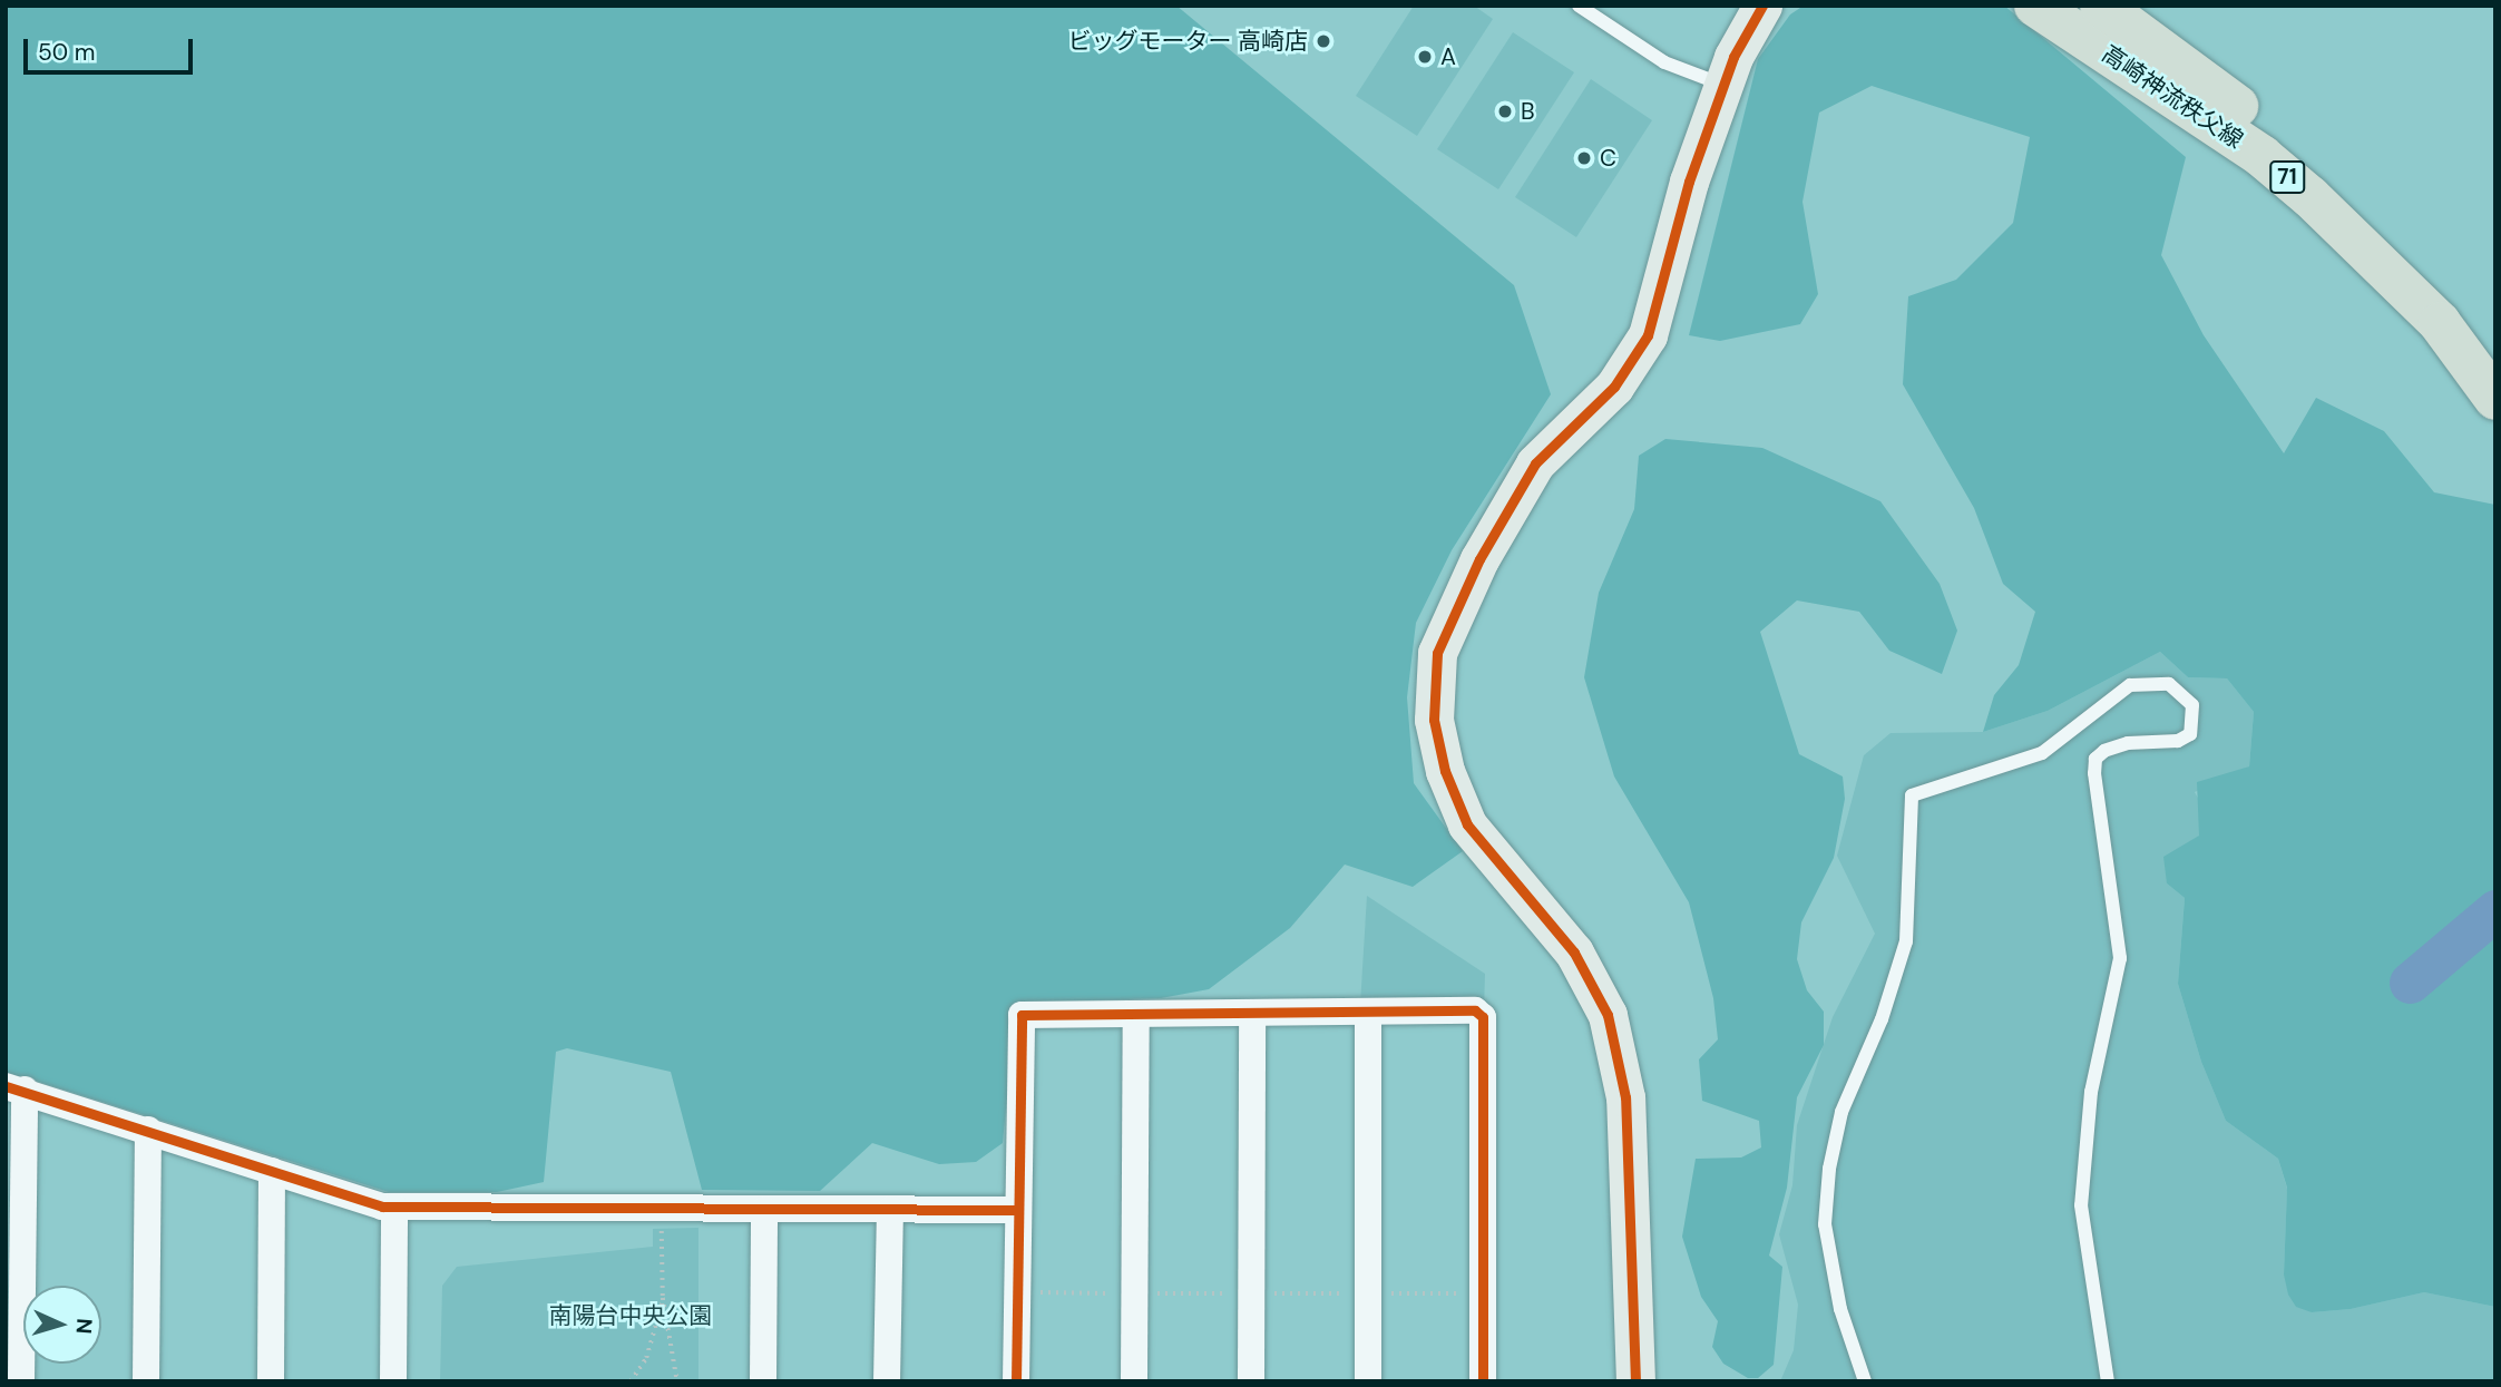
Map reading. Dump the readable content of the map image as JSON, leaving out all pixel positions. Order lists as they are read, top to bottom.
{
  "streets": {
    "main road": ["高崎神流秩父線", "71"]
  },
  "parks": ["南陽台中央公園"],
  "places": [
    "ビッグモーター 高崎店",
    "A",
    "B",
    "C"
  ],
  "scale_bar": "50 m",
  "north": "right"
}
